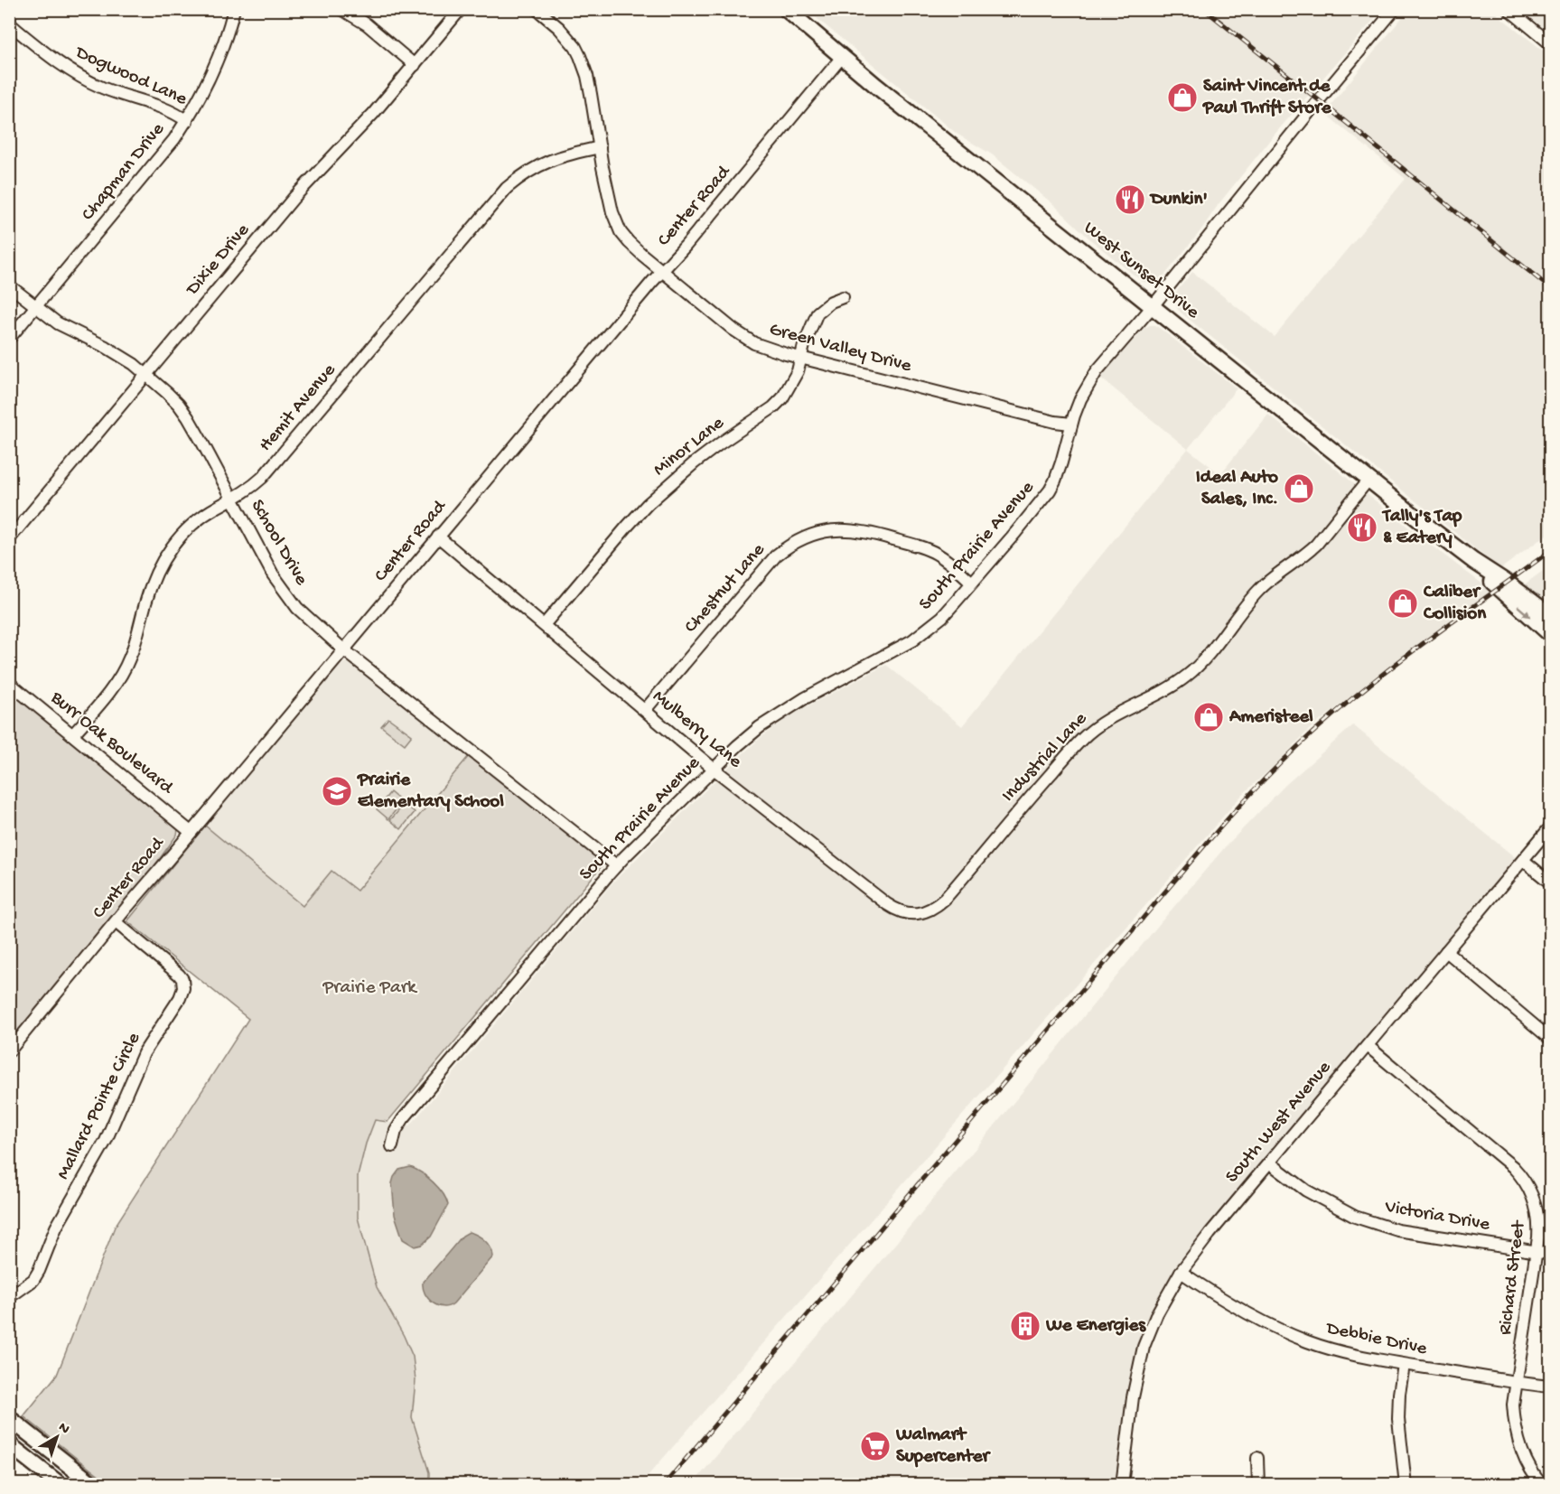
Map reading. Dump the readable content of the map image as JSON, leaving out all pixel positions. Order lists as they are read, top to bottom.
{
  "streets": {
    "main road": ["West Sunset Drive"],
    "street": [
      "Dogwood Lane",
      "Chapman Drive",
      "Center Road",
      "Dixie Drive",
      "Green Valley Drive",
      "Hemit Avenue",
      "Minor Lane",
      "School Drive",
      "South Prairie Avenue",
      "Chestnut Lane",
      "Mulberry Lane",
      "Burr Oak Boulevard",
      "Industrial Lane",
      "Mallard Pointe Circle",
      "South West Avenue",
      "Victoria Drive",
      "Richard Street",
      "Debbie Drive"
    ]
  },
  "crossings": [
    ["Dogwood Lane", "Chapman Drive"],
    ["Chapman Drive", "School Drive"],
    ["Center Road", "West Sunset Drive"],
    ["Center Road", "Green Valley Drive"],
    ["Center Road", "School Drive"],
    ["Center Road", "Mulberry Lane"],
    ["Center Road", "Burr Oak Boulevard"],
    ["Center Road", "Mallard Pointe Circle"],
    ["Dixie Drive", "School Drive"],
    ["West Sunset Drive", "South Prairie Avenue"],
    ["West Sunset Drive", "Industrial Lane"],
    ["Green Valley Drive", "Hemit Avenue"],
    ["Green Valley Drive", "Minor Lane"],
    ["Green Valley Drive", "South Prairie Avenue"],
    ["Hemit Avenue", "School Drive"],
    ["Hemit Avenue", "Burr Oak Boulevard"],
    ["Minor Lane", "Mulberry Lane"],
    ["School Drive", "South Prairie Avenue"],
    ["South Prairie Avenue", "Chestnut Lane"],
    ["South Prairie Avenue", "Mulberry Lane"],
    ["Chestnut Lane", "Mulberry Lane"],
    ["Mulberry Lane", "Industrial Lane"],
    ["South West Avenue", "Victoria Drive"],
    ["South West Avenue", "Richard Street"],
    ["South West Avenue", "Debbie Drive"],
    ["Victoria Drive", "Richard Street"],
    ["Richard Street", "Debbie Drive"]
  ],
  "parks": ["Prairie Park"],
  "places": {
    "shop": [
      "Saint Vincent de Paul Thrift Store",
      "Ideal Auto Sales, Inc.",
      "Caliber Collision",
      "Ameristeel"
    ],
    "restaurant": ["Dunkin'", "Tally's Tap & Eatery"],
    "school or university": ["Prairie Elementary School"],
    "building": ["We Energies"],
    "supermarket": ["Walmart Supercenter"]
  },
  "north": "top right"
}
